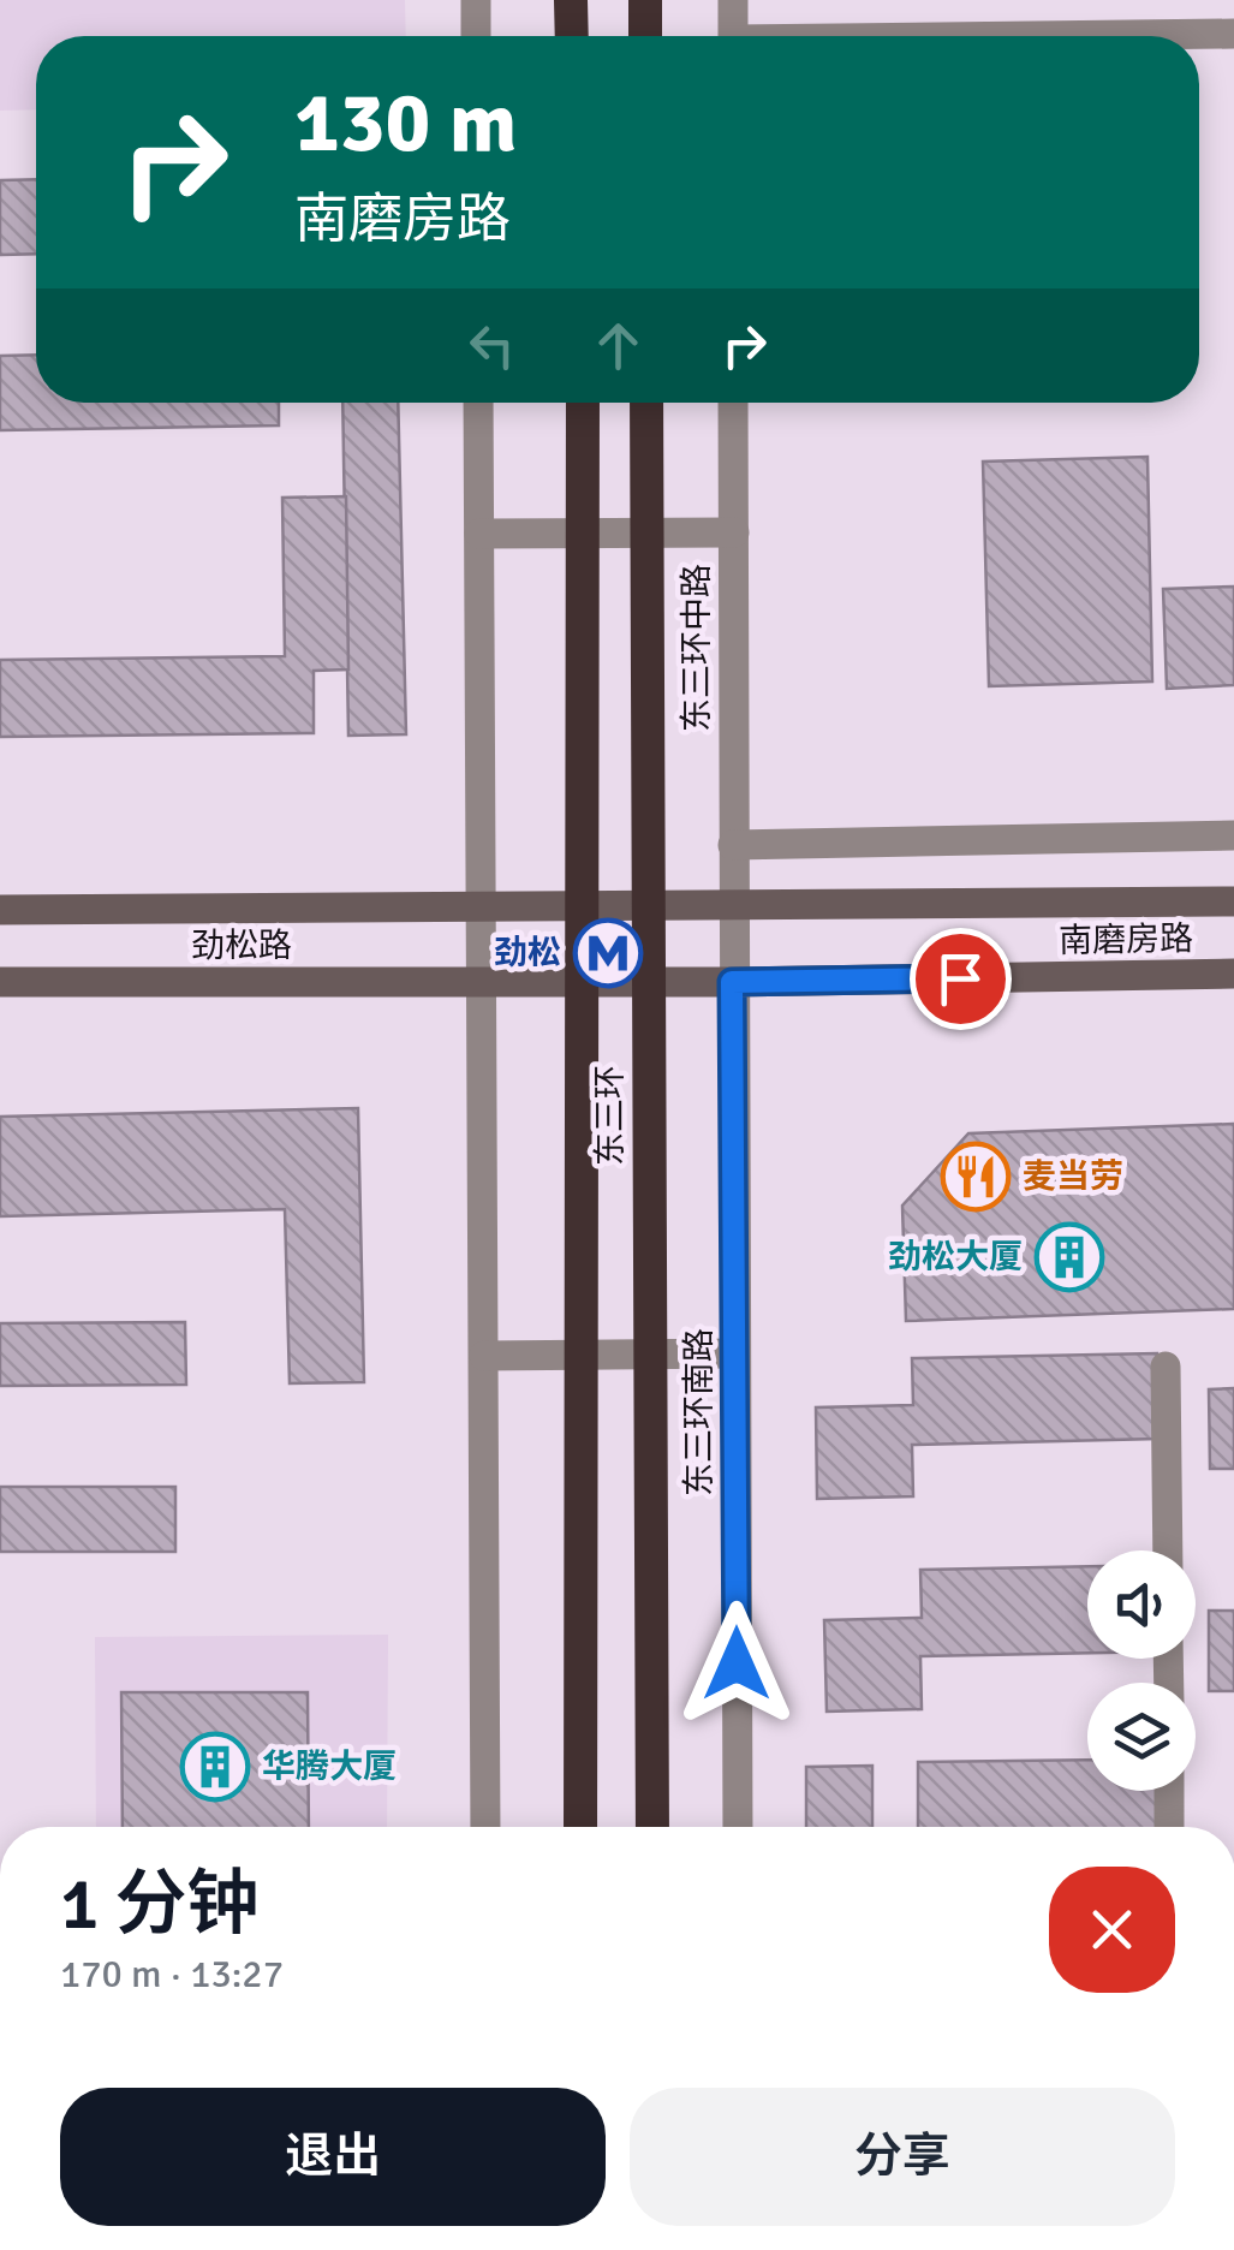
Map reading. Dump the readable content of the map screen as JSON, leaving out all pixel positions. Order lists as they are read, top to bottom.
{
  "streets": {
    "highway": ["东三环"],
    "main road": ["南磨房路", "劲松路"],
    "street": ["东三环中路", "东三环南路"]
  },
  "crossings": [
    ["东三环中路", "南磨房路"],
    ["东三环中路", "东三环南路"],
    ["南磨房路", "劲松路"],
    ["南磨房路", "东三环南路"]
  ],
  "places": {
    "metro station": ["劲松"],
    "restaurant": ["麦当劳"],
    "building": ["劲松大厦", "华腾大厦"]
  },
  "page": {
    "turn": ["130 m", "南磨房路"],
    "heading": ["1 分钟", "170 m · 13:27"],
    "buttons": ["退出", "分享"]
  }
}
